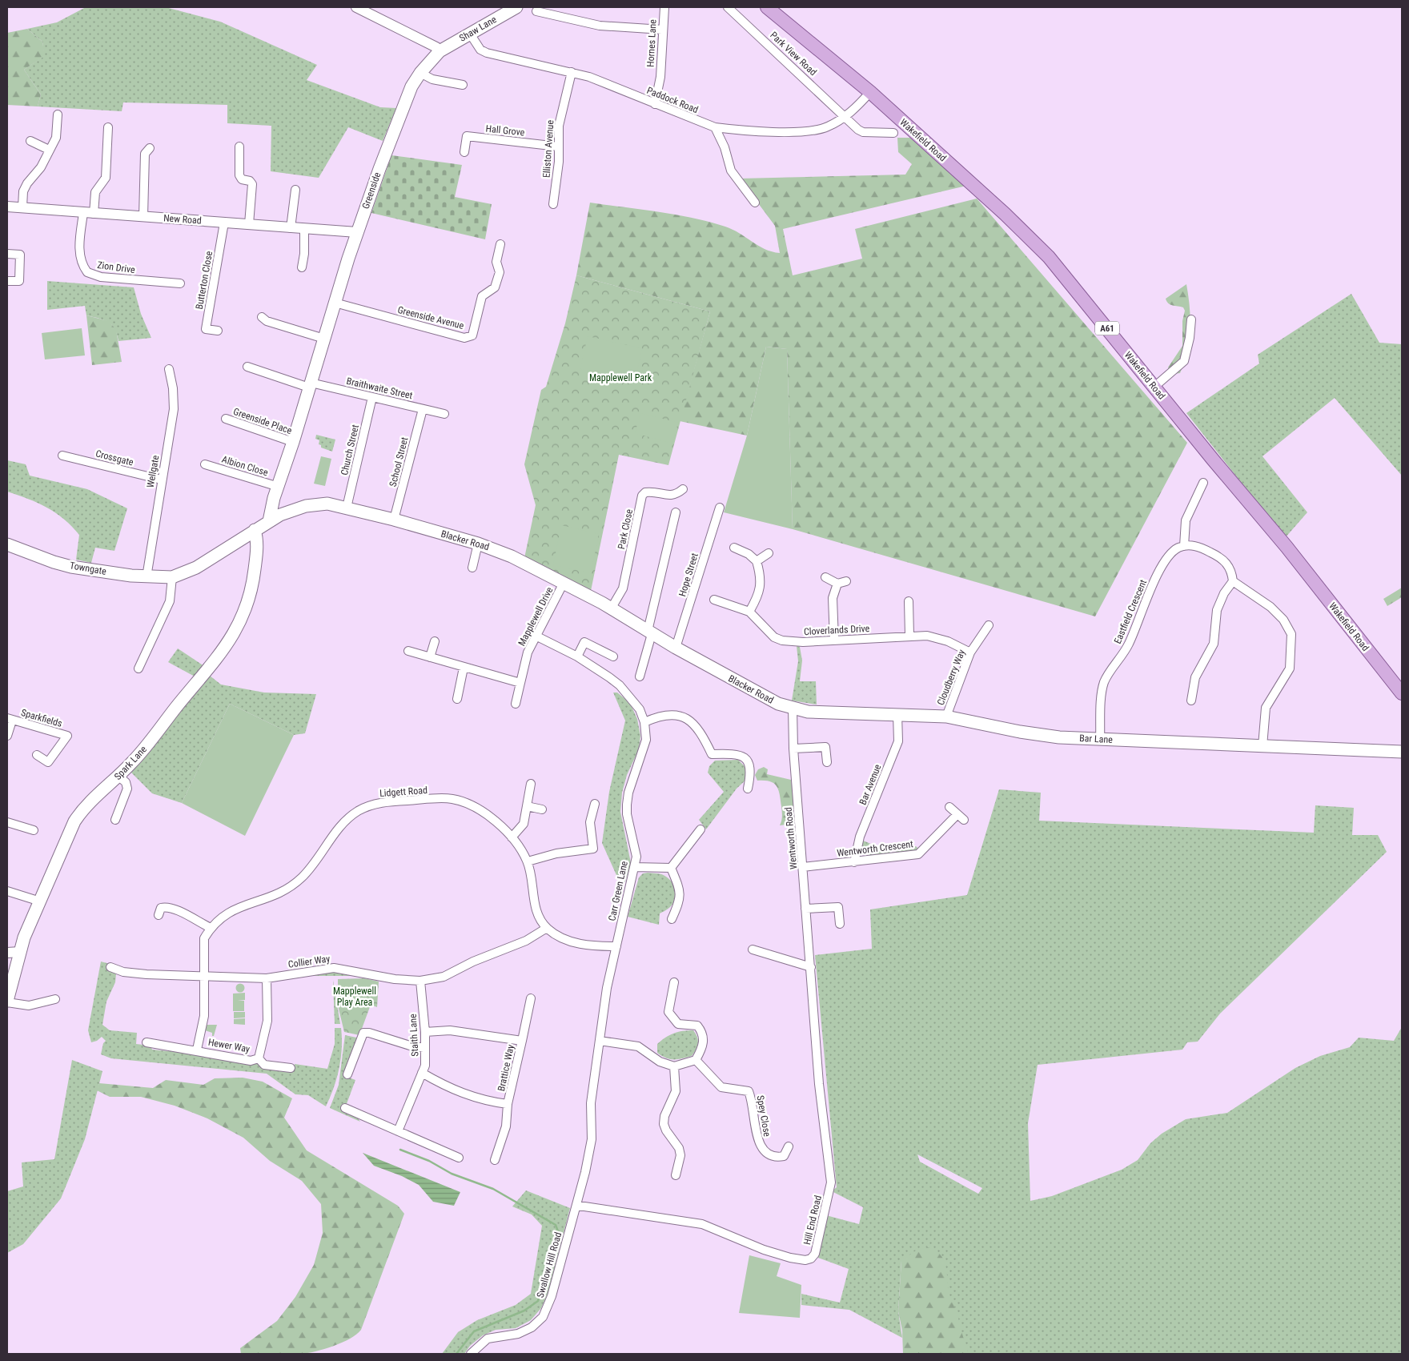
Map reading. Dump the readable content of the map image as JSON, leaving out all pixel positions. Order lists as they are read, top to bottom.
{
  "streets": {
    "main road": [
      "Shaw Lane",
      "Wakefield Road",
      "Greenside",
      "A61",
      "Blacker Road",
      "Towngate",
      "Bar Lane",
      "Spark Lane"
    ],
    "street": [
      "Hornes Lane",
      "Park View Road",
      "Paddock Road",
      "Hall Grove",
      "Elliston Avenue",
      "New Road",
      "Zion Drive",
      "Butterton Close",
      "Greenside Avenue",
      "Braithwaite Street",
      "Greenside Place",
      "Church Street",
      "Crossgate",
      "School Street",
      "Albion Close",
      "Wellgate",
      "Park Close",
      "Hope Street",
      "Eastfield Crescent",
      "Mapplewell Drive",
      "Cloverlands Drive",
      "Cloudberry Way",
      "Sparkfields",
      "Bar Avenue",
      "Lidgett Road",
      "Wentworth Road",
      "Wentworth Crescent",
      "Carr Green Lane",
      "Collier Way",
      "Staith Lane",
      "Hewer Way",
      "Brattice Way",
      "Spey Close",
      "Hill End Road",
      "Swallow Hill Road"
    ]
  },
  "crossings": [
    ["Shaw Lane", "Paddock Road"],
    ["Shaw Lane", "Greenside"],
    ["Hornes Lane", "Paddock Road"],
    ["Park View Road", "Paddock Road"],
    ["Paddock Road", "Wakefield Road"],
    ["Paddock Road", "Elliston Avenue"],
    ["Hall Grove", "Elliston Avenue"],
    ["Greenside", "New Road"],
    ["Greenside", "Greenside Avenue"],
    ["Greenside", "Braithwaite Street"],
    ["Greenside", "Greenside Place"],
    ["Greenside", "Albion Close"],
    ["Greenside", "Blacker Road"],
    ["Greenside", "Towngate"],
    ["New Road", "Zion Drive"],
    ["New Road", "Butterton Close"],
    ["Braithwaite Street", "Church Street"],
    ["Braithwaite Street", "School Street"],
    ["Church Street", "Blacker Road"],
    ["Crossgate", "Wellgate"],
    ["School Street", "Blacker Road"],
    ["Wellgate", "Towngate"],
    ["Park Close", "Blacker Road"],
    ["Blacker Road", "Towngate"],
    ["Blacker Road", "Hope Street"],
    ["Blacker Road", "Mapplewell Drive"],
    ["Blacker Road", "Bar Lane"],
    ["Blacker Road", "Wentworth Road"],
    ["Towngate", "Spark Lane"],
    ["Eastfield Crescent", "Bar Lane"],
    ["Mapplewell Drive", "Carr Green Lane"],
    ["Cloverlands Drive", "Cloudberry Way"],
    ["Cloudberry Way", "Bar Lane"],
    ["Bar Lane", "Bar Avenue"],
    ["Bar Lane", "Wentworth Road"],
    ["Bar Avenue", "Wentworth Crescent"],
    ["Lidgett Road", "Carr Green Lane"],
    ["Lidgett Road", "Collier Way"],
    ["Lidgett Road", "Hewer Way"],
    ["Wentworth Road", "Wentworth Crescent"],
    ["Wentworth Road", "Hill End Road"],
    ["Carr Green Lane", "Hill End Road"],
    ["Carr Green Lane", "Swallow Hill Road"],
    ["Collier Way", "Staith Lane"],
    ["Collier Way", "Hewer Way"],
    ["Staith Lane", "Brattice Way"],
    ["Hill End Road", "Swallow Hill Road"]
  ],
  "parks": ["Mapplewell Park", "Mapplewell Play Area"]
}
